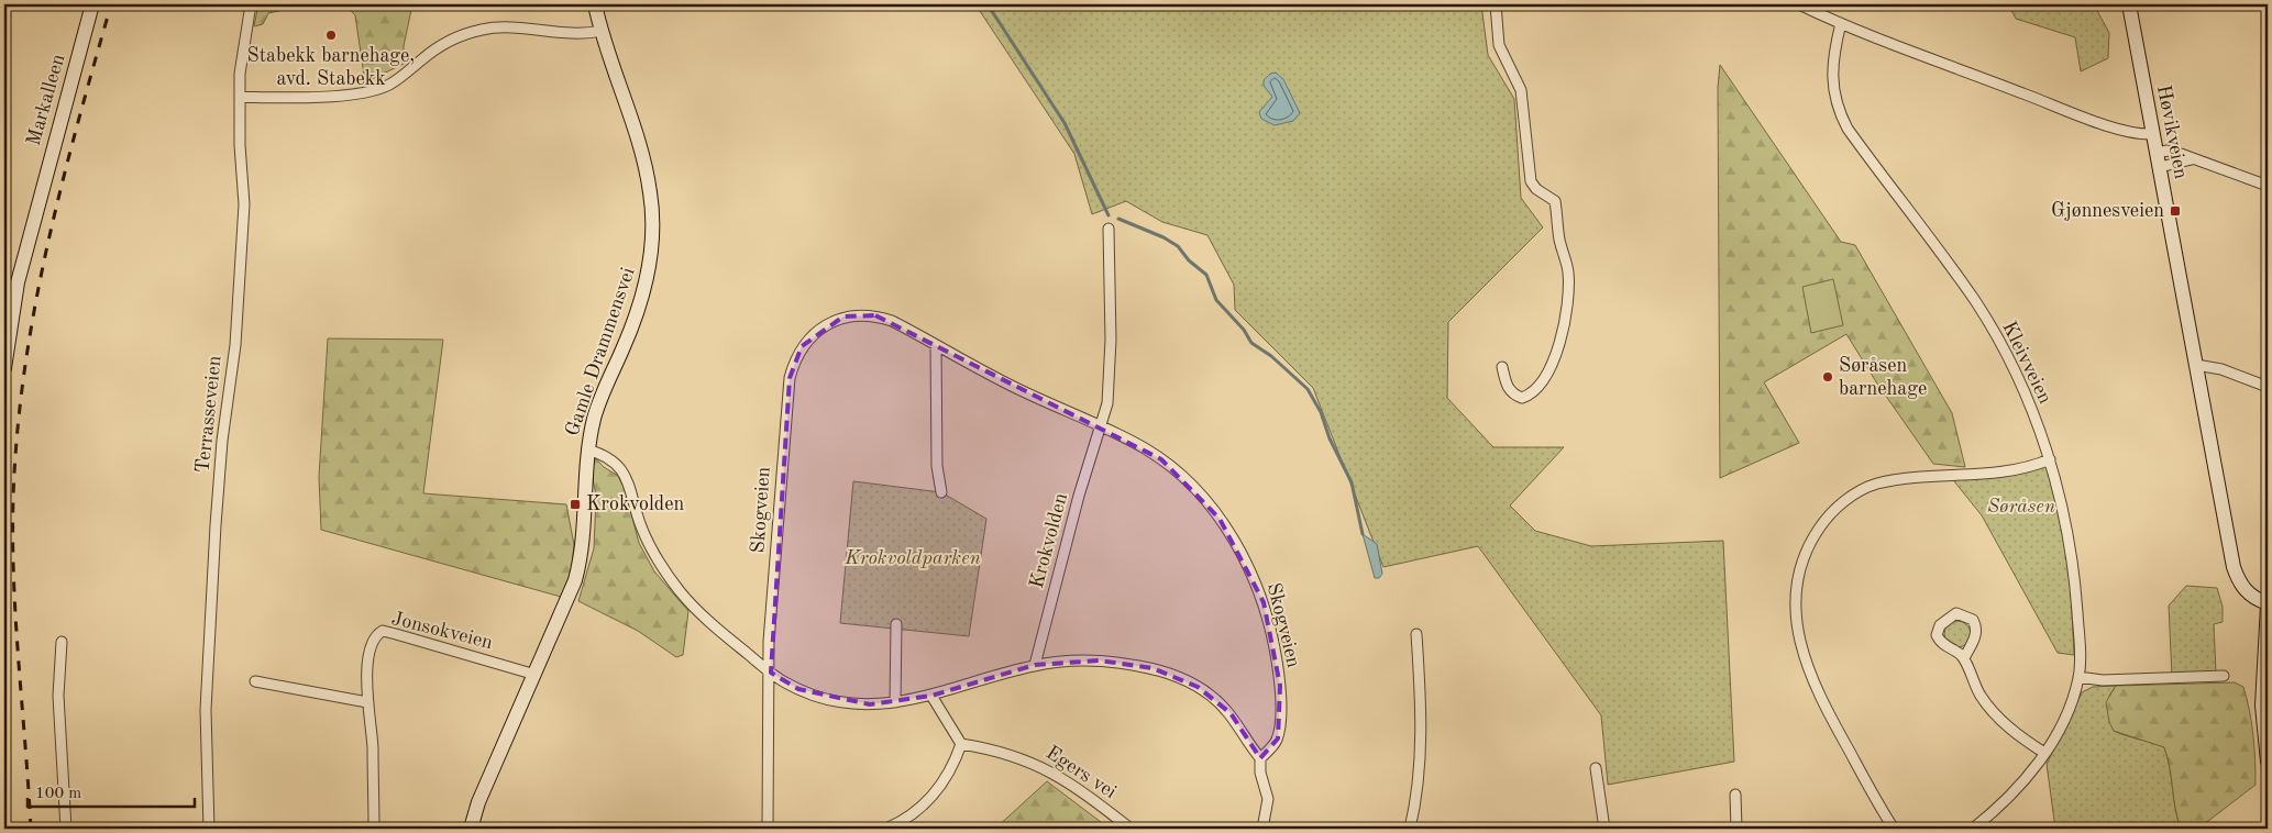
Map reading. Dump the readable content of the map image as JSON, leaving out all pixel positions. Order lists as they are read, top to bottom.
{
  "streets": {
    "main road": ["Markalleen", "Høvikveien", "Gamle Drammensvei"],
    "street": [
      "Kleivveien",
      "Terrasseveien",
      "Skogveien",
      "Krokvolden",
      "Jonsokveien",
      "Egers vei"
    ]
  },
  "crossings": [
    ["Gamle Drammensvei", "Jonsokveien"],
    ["Skogveien", "Krokvolden"]
  ],
  "parks": ["Søråsen", "Krokvoldparken"],
  "places": {
    "other": ["Stabekk barnehage, avd. Stabekk", "Søråsen barnehage"],
    "transit": ["Gjønnesveien", "Krokvolden"]
  },
  "scale_bar": "100 m"
}
